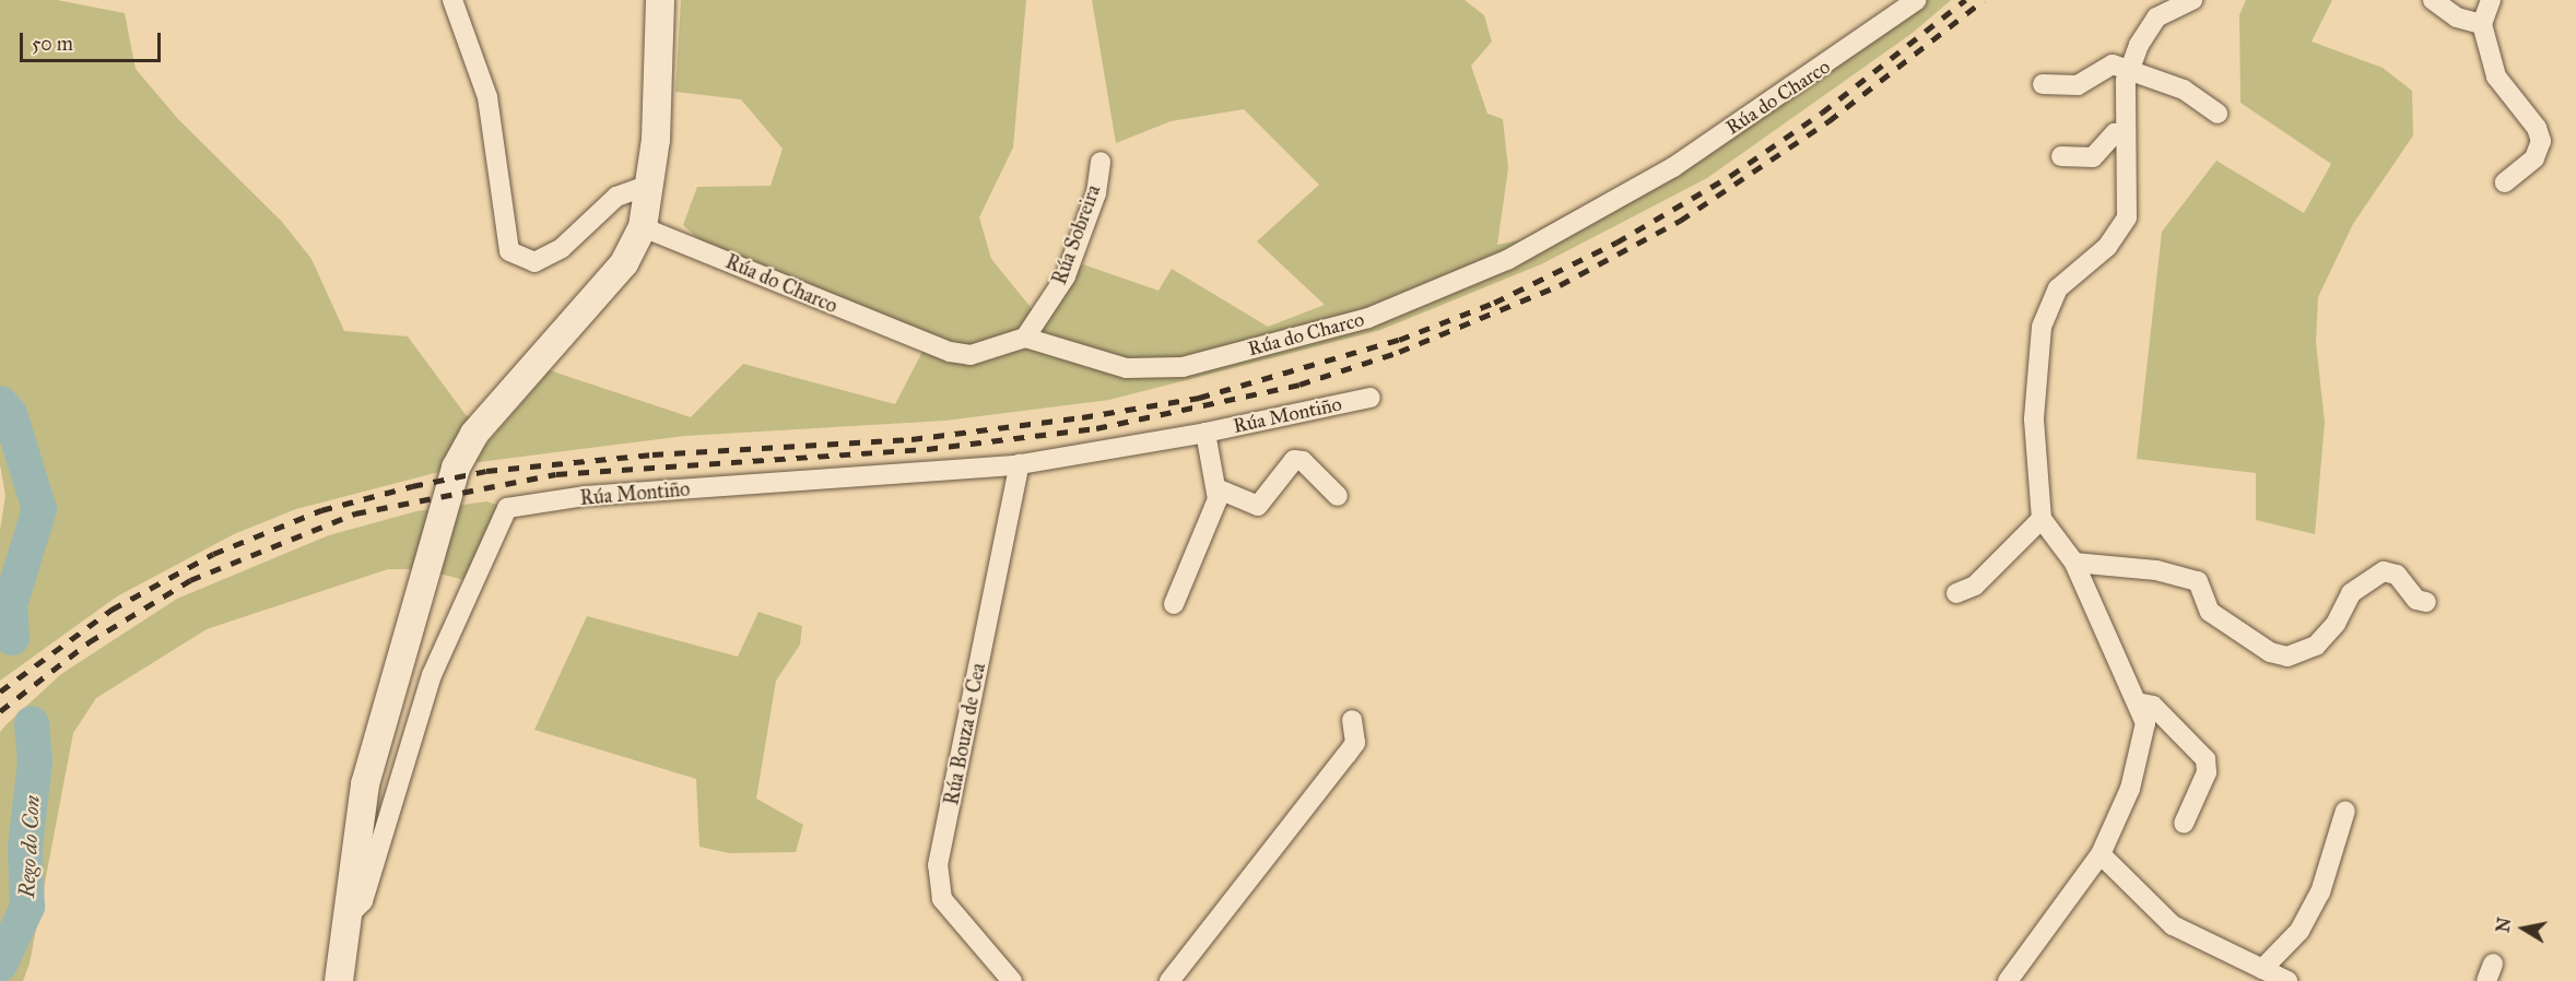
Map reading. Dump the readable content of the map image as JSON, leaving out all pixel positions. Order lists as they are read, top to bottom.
{
  "streets": {
    "street": [
      "Rúa do Charco",
      "Rúa Sobreira",
      "Rúa Montiño",
      "Rúa Bouza de Cea"
    ]
  },
  "crossings": [
    ["Rúa do Charco", "Rúa Sobreira"],
    ["Rúa Montiño", "Rúa Bouza de Cea"]
  ],
  "water": ["Rego do Con"],
  "scale_bar": "50 m",
  "north": "left"
}
